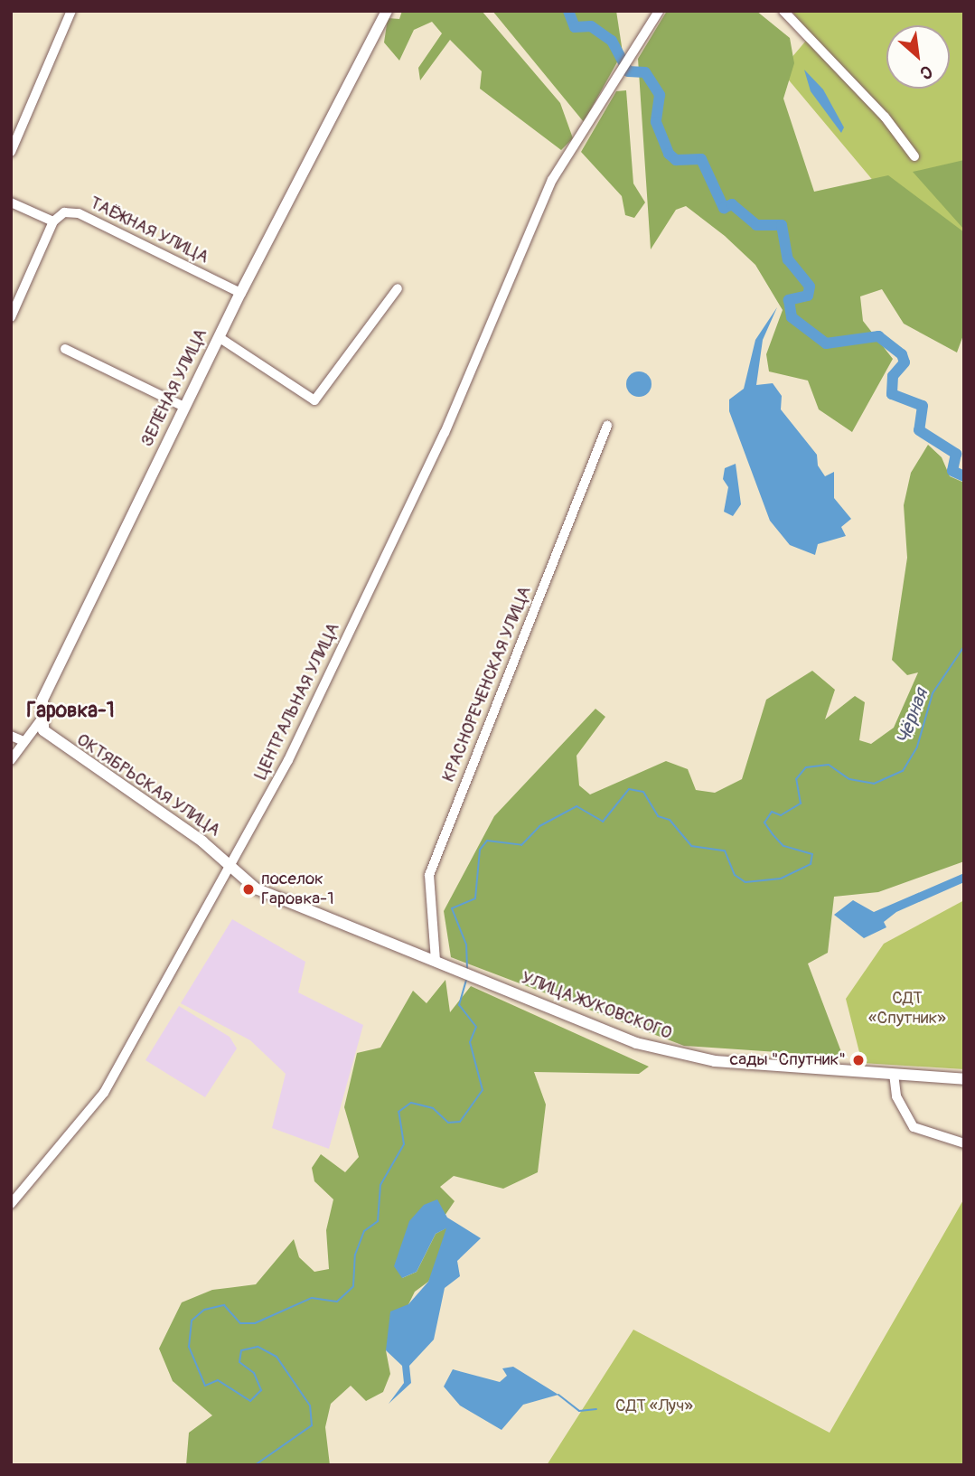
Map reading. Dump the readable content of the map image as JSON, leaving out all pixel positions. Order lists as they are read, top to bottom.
{
  "streets": {
    "main road": ["ЗЕЛЁНАЯ УЛИЦА", "ОКТЯБРЬСКАЯ УЛИЦА", "УЛИЦА ЖУКОВСКОГО"],
    "street": ["ТАЁЖНАЯ УЛИЦА", "КРАСНОРЕЧЕНСКАЯ УЛИЦА", "ЦЕНТРАЛЬНАЯ УЛИЦА"]
  },
  "crossings": [
    ["ТАЁЖНАЯ УЛИЦА", "ЗЕЛЁНАЯ УЛИЦА"],
    ["ЗЕЛЁНАЯ УЛИЦА", "ОКТЯБРЬСКАЯ УЛИЦА"],
    ["КРАСНОРЕЧЕНСКАЯ УЛИЦА", "ОКТЯБРЬСКАЯ УЛИЦА"],
    ["ЦЕНТРАЛЬНАЯ УЛИЦА", "ОКТЯБРЬСКАЯ УЛИЦА"],
    ["ОКТЯБРЬСКАЯ УЛИЦА", "УЛИЦА ЖУКОВСКОГО"]
  ],
  "districts": ["Гаровка-1"],
  "water": ["Чёрная"],
  "parks": ["СДТ «Спутник»", "СДТ «Луч»"],
  "places": ["поселок Гаровка-1", "сады \"Спутник\""],
  "north": "bottom right"
}
